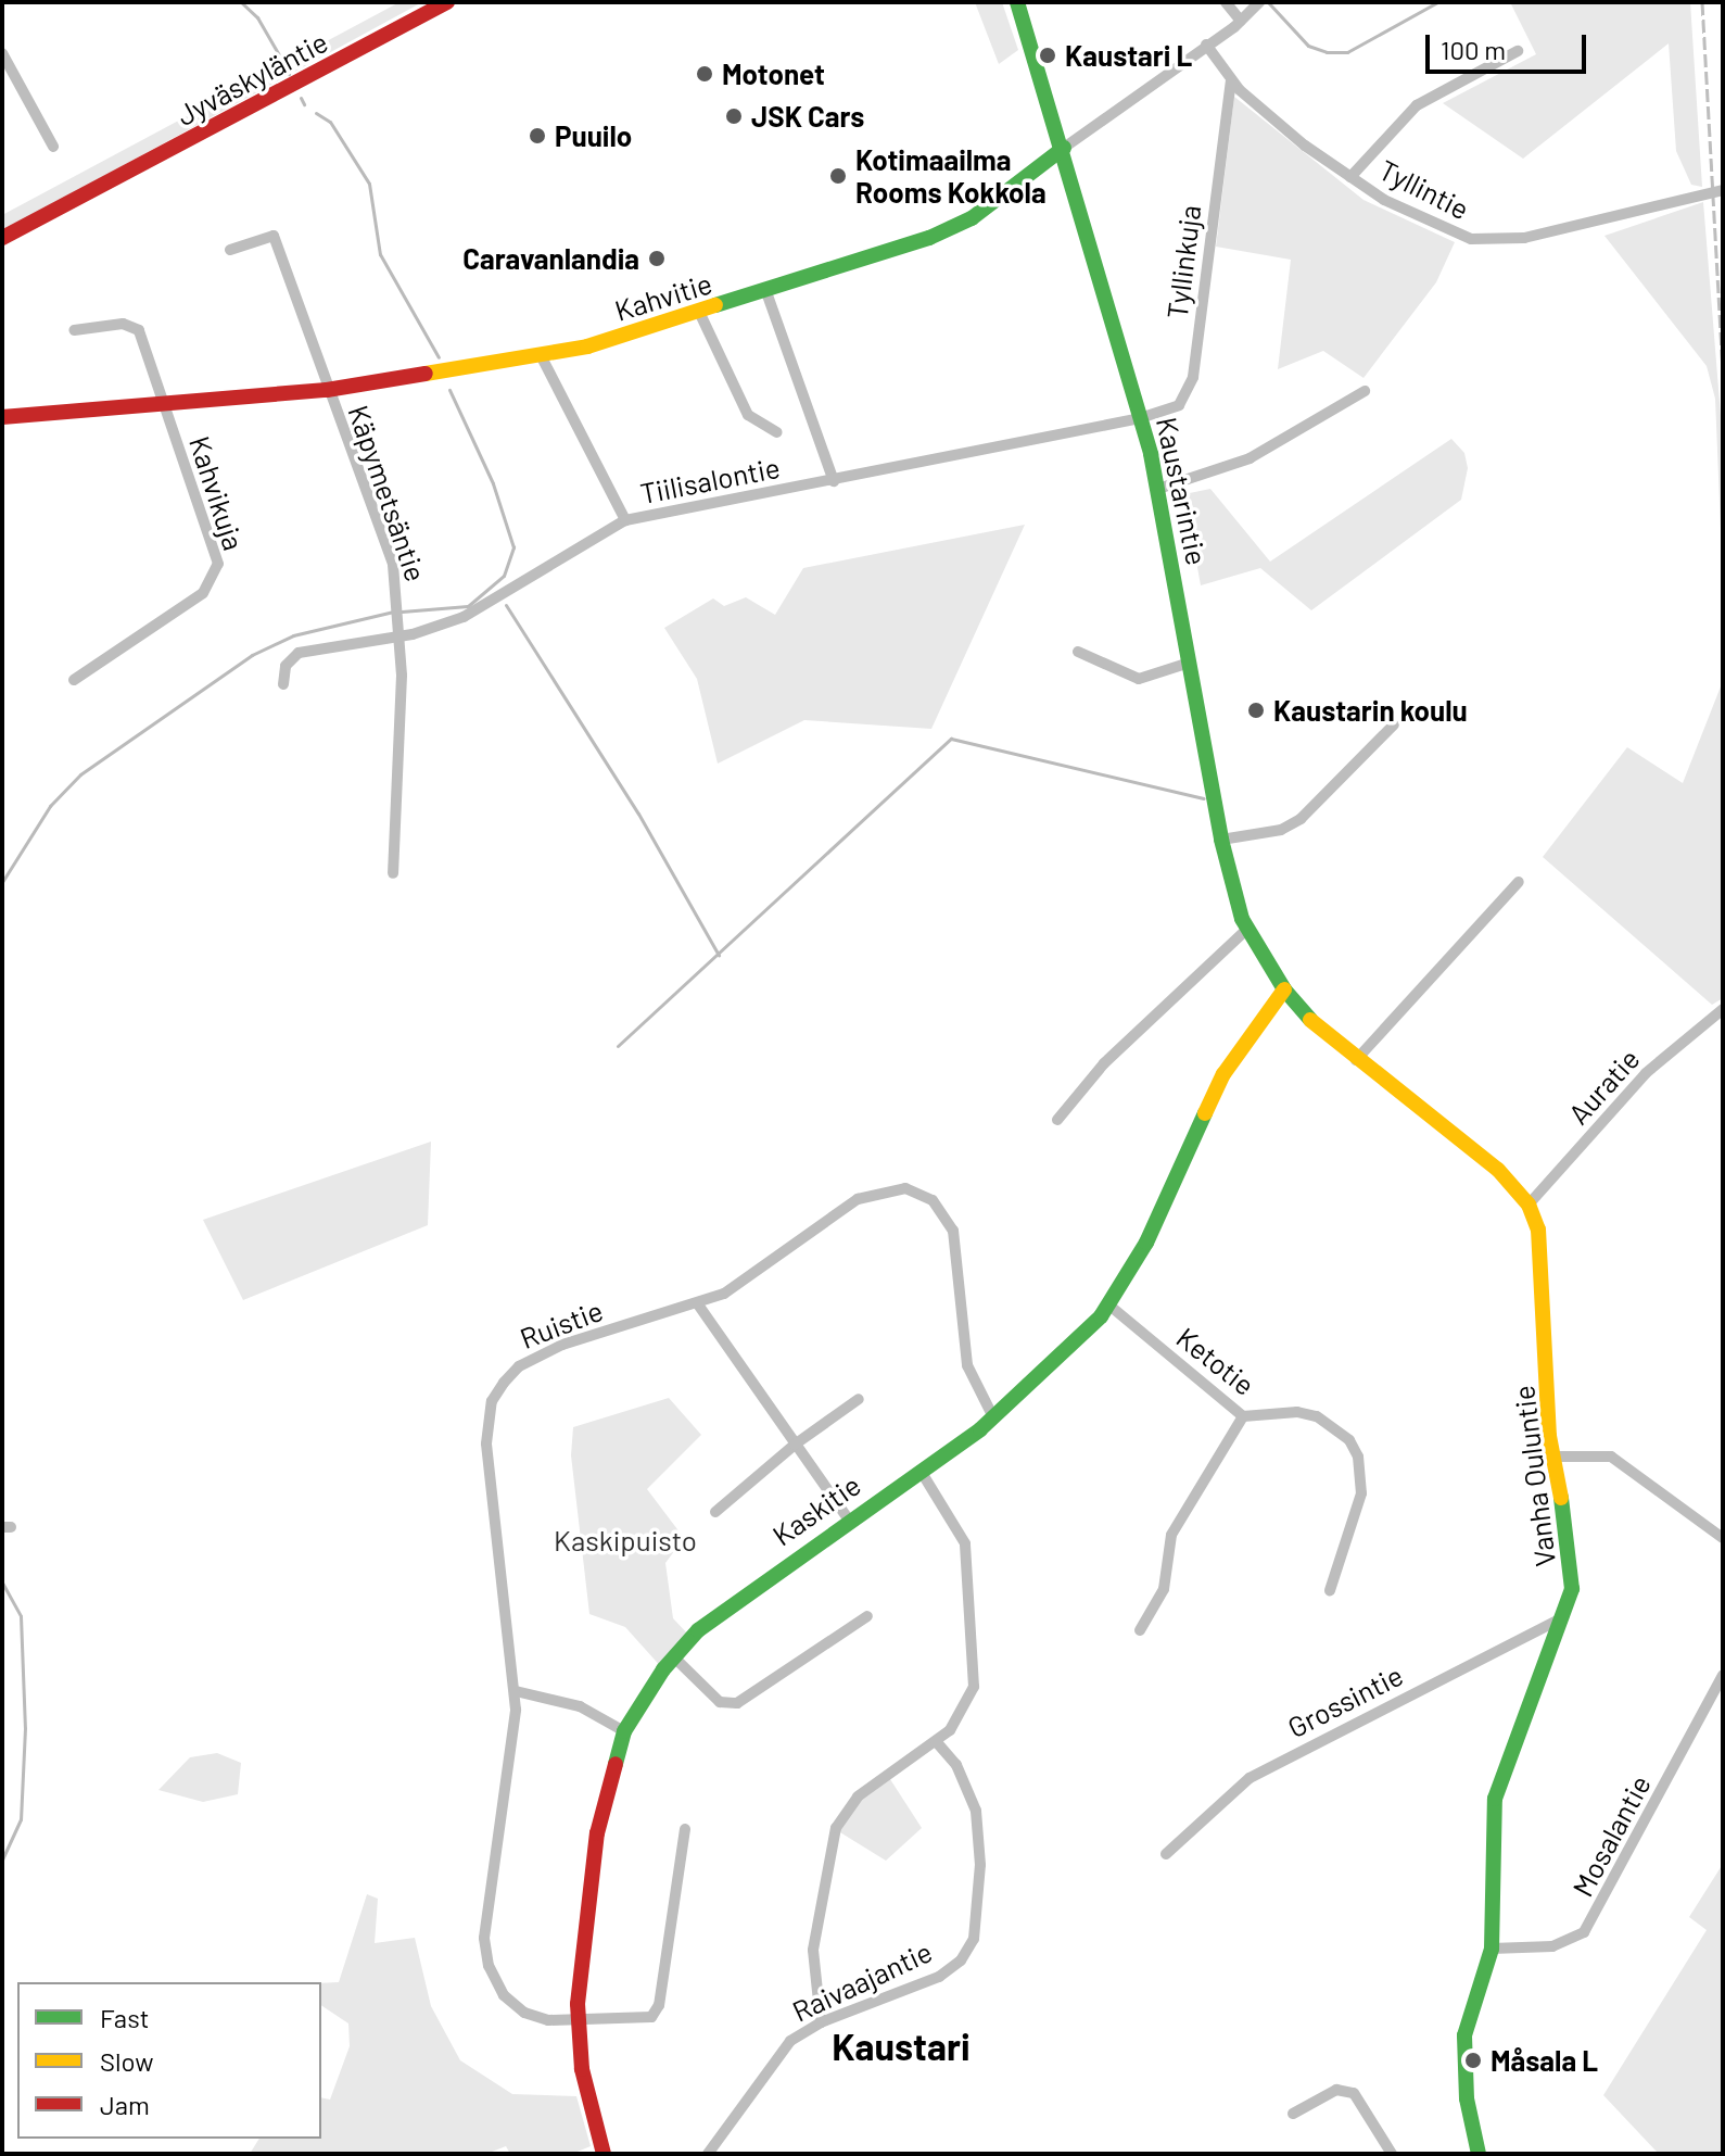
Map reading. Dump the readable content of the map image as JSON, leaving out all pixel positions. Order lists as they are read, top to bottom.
{
  "streets": {
    "main road": [
      "Jyväskyläntie",
      "Kahvitie",
      "Kaustarintie",
      "Vanha Ouluntie",
      "Kaskitie"
    ],
    "street": [
      "Tyllintie",
      "Tyllinkuja",
      "Tiilisalontie",
      "Kahvikuja",
      "Käpymetsäntie",
      "Auratie",
      "Ruistie",
      "Ketotie",
      "Grossintie",
      "Mosalantie",
      "Raivaajantie"
    ]
  },
  "crossings": [
    ["Tyllintie", "Tyllinkuja"],
    ["Tyllintie", "Kahvitie"],
    ["Tyllinkuja", "Tiilisalontie"],
    ["Tyllinkuja", "Kaustarintie"],
    ["Kahvitie", "Kaustarintie"],
    ["Kahvitie", "Kahvikuja"],
    ["Kahvitie", "Käpymetsäntie"],
    ["Tiilisalontie", "Kaustarintie"],
    ["Tiilisalontie", "Käpymetsäntie"],
    ["Kaustarintie", "Vanha Ouluntie"],
    ["Kaustarintie", "Kaskitie"],
    ["Auratie", "Vanha Ouluntie"],
    ["Ruistie", "Kaskitie"],
    ["Ketotie", "Kaskitie"],
    ["Vanha Ouluntie", "Kaskitie"],
    ["Vanha Ouluntie", "Grossintie"],
    ["Vanha Ouluntie", "Mosalantie"]
  ],
  "districts": ["Kaustari"],
  "parks": ["Kaskipuisto"],
  "places": [
    "Kaustari L",
    "Motonet",
    "JSK Cars",
    "Puuilo",
    "Kotimaailma Rooms Kokkola",
    "Caravanlandia",
    "Kaustarin koulu",
    "Måsala L"
  ],
  "legend": ["Fast", "Slow", "Jam"],
  "scale_bar": "100 m"
}
